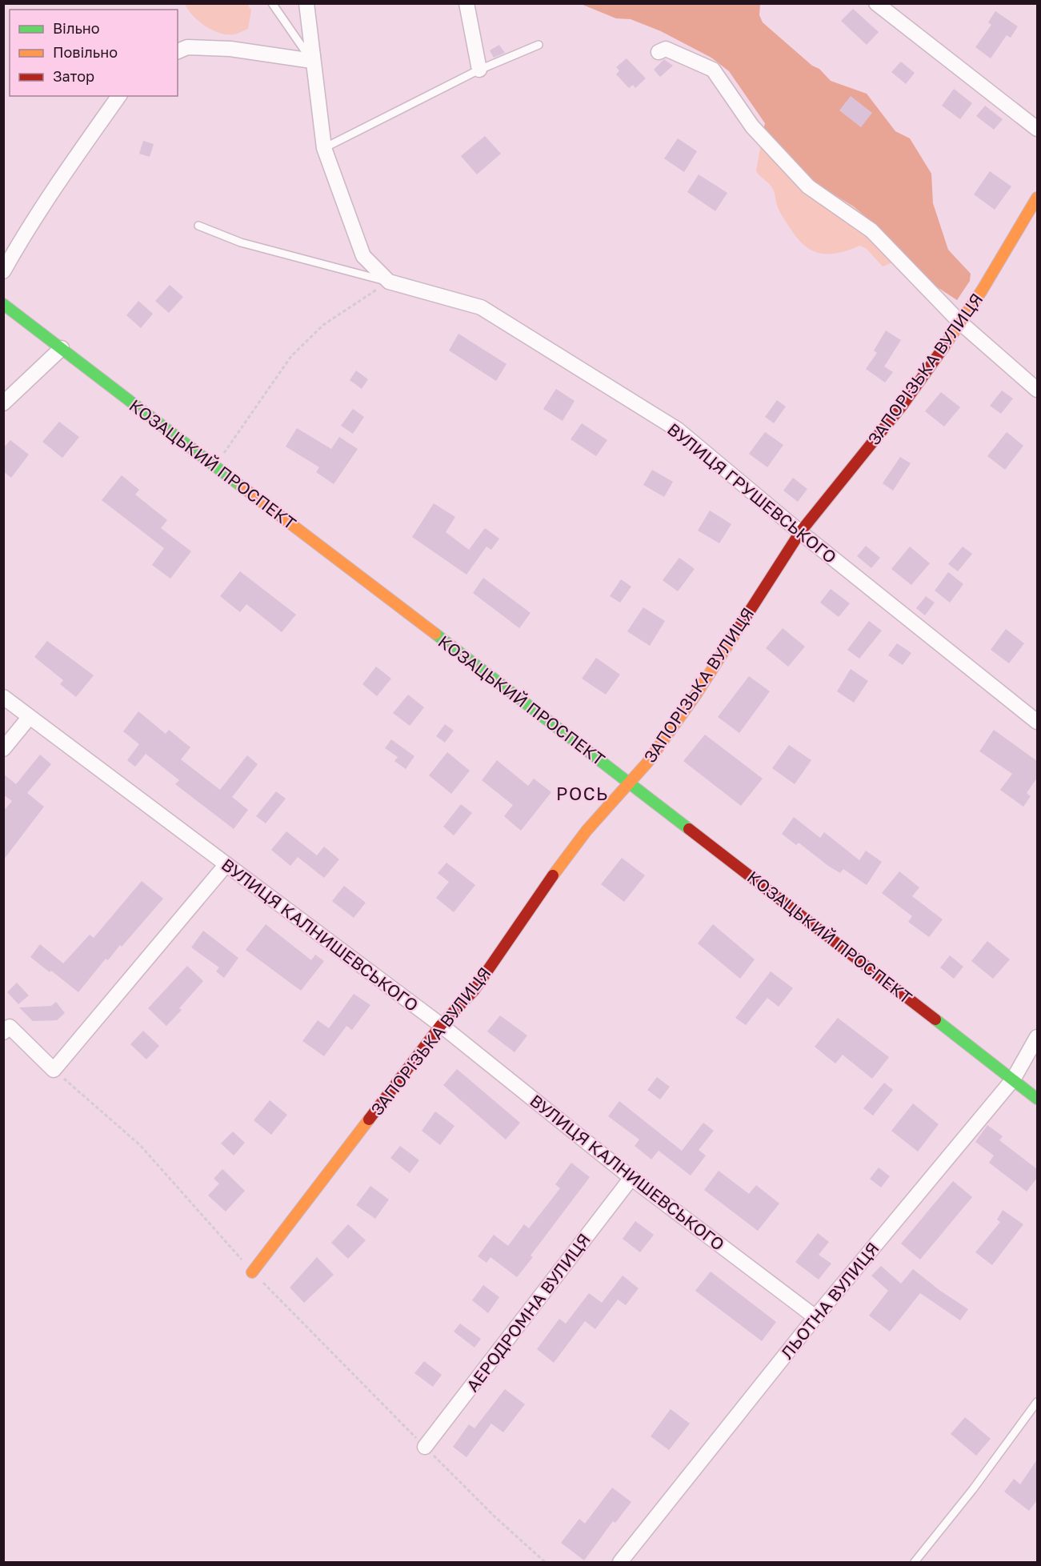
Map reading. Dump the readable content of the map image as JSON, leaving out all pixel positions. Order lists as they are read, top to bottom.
{
  "streets": {
    "street": [
      "ЗАПОРІЗЬКА ВУЛИЦЯ",
      "КОЗАЦЬКИЙ ПРОСПЕКТ",
      "ВУЛИЦЯ ГРУШЕВСЬКОГО",
      "ВУЛИЦЯ КАЛНИШЕВСЬКОГО",
      "ЛЬОТНА ВУЛИЦЯ",
      "АЕРОДРОМНА ВУЛИЦЯ"
    ]
  },
  "crossings": [
    ["ЗАПОРІЗЬКА ВУЛИЦЯ", "КОЗАЦЬКИЙ ПРОСПЕКТ"],
    ["ЗАПОРІЗЬКА ВУЛИЦЯ", "ВУЛИЦЯ ГРУШЕВСЬКОГО"],
    ["ЗАПОРІЗЬКА ВУЛИЦЯ", "ВУЛИЦЯ КАЛНИШЕВСЬКОГО"],
    ["КОЗАЦЬКИЙ ПРОСПЕКТ", "ЛЬОТНА ВУЛИЦЯ"],
    ["ВУЛИЦЯ КАЛНИШЕВСЬКОГО", "ЛЬОТНА ВУЛИЦЯ"],
    ["ВУЛИЦЯ КАЛНИШЕВСЬКОГО", "АЕРОДРОМНА ВУЛИЦЯ"]
  ],
  "districts": ["РОСЬ"],
  "legend": ["Вільно", "Повільно", "Затор"]
}
